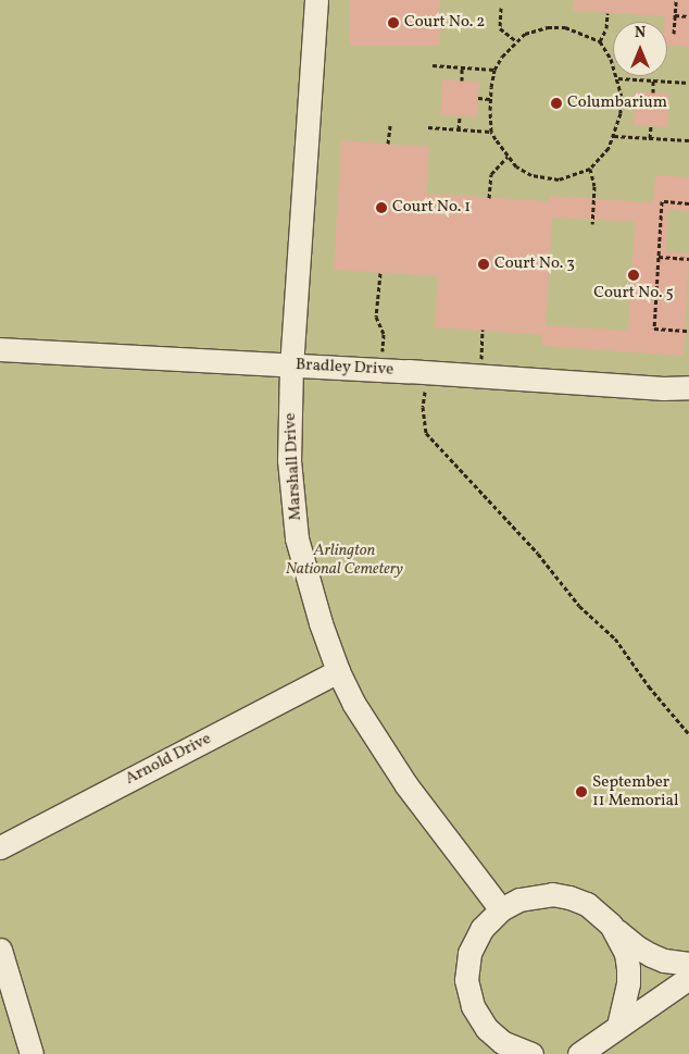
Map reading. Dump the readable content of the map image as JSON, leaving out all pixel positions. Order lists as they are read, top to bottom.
{
  "streets": {
    "lane": ["Bradley Drive", "Marshall Drive", "Arnold Drive"]
  },
  "crossings": [
    ["Bradley Drive", "Marshall Drive"],
    ["Marshall Drive", "Arnold Drive"]
  ],
  "parks": ["Arlington National Cemetery"],
  "places": [
    "Court No. 2",
    "Columbarium",
    "Court No. 1",
    "Court No. 3",
    "Court No. 5",
    "September 11 Memorial"
  ],
  "north": "top"
}
